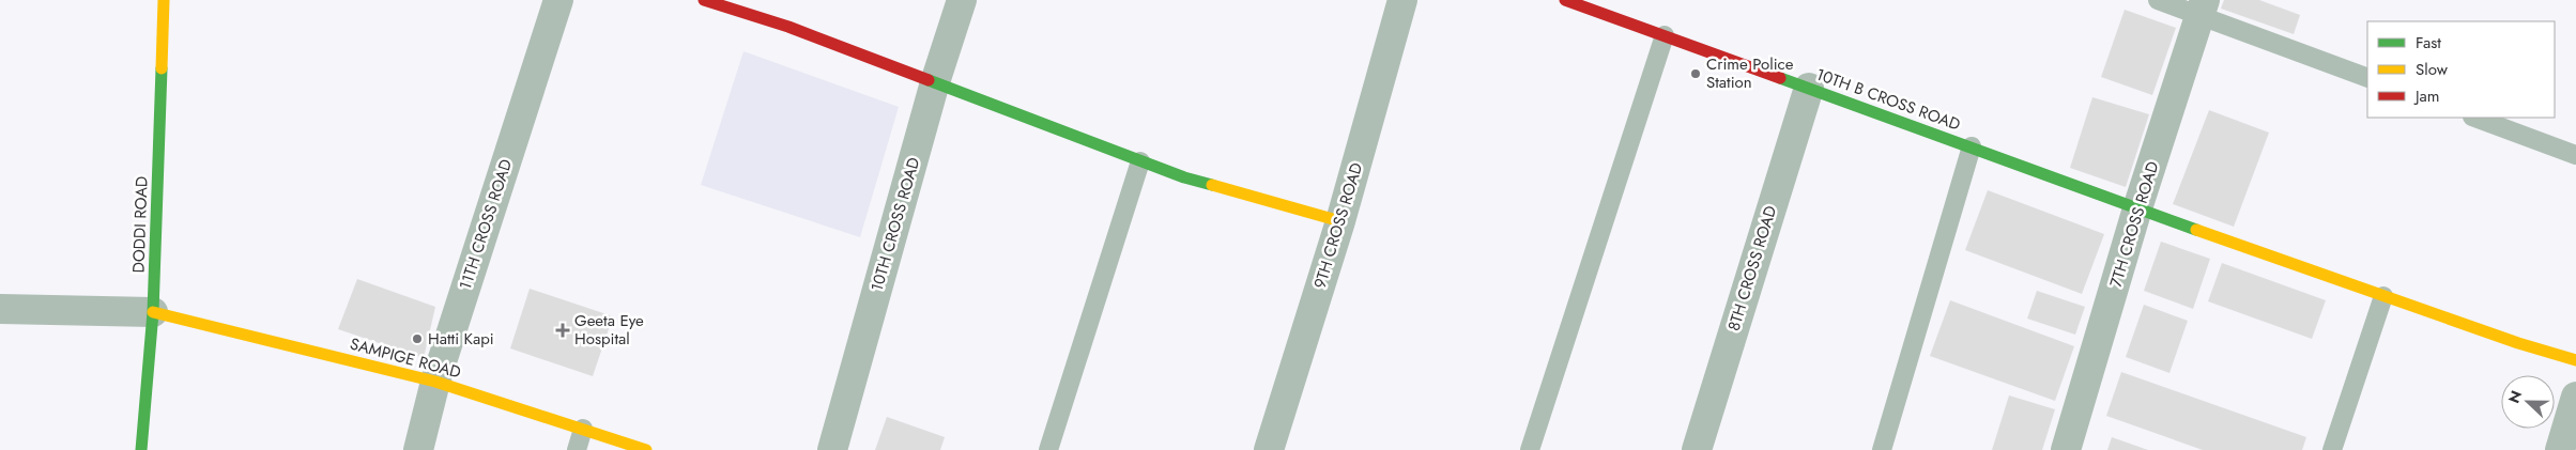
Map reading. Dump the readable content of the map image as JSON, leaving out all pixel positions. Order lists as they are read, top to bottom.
{
  "streets": {
    "street": [
      "10TH B CROSS ROAD",
      "DODDI ROAD",
      "11TH CROSS ROAD",
      "10TH CROSS ROAD",
      "7TH CROSS ROAD",
      "9TH CROSS ROAD",
      "8TH CROSS ROAD",
      "SAMPIGE ROAD"
    ]
  },
  "crossings": [
    ["10TH B CROSS ROAD", "7TH CROSS ROAD"],
    ["10TH B CROSS ROAD", "8TH CROSS ROAD"],
    ["DODDI ROAD", "SAMPIGE ROAD"],
    ["11TH CROSS ROAD", "SAMPIGE ROAD"]
  ],
  "places": {
    "other": ["Crime Police Station", "Hatti Kapi"],
    "health": ["Geeta Eye Hospital"]
  },
  "legend": ["Fast", "Slow", "Jam"],
  "north": "left"
}
